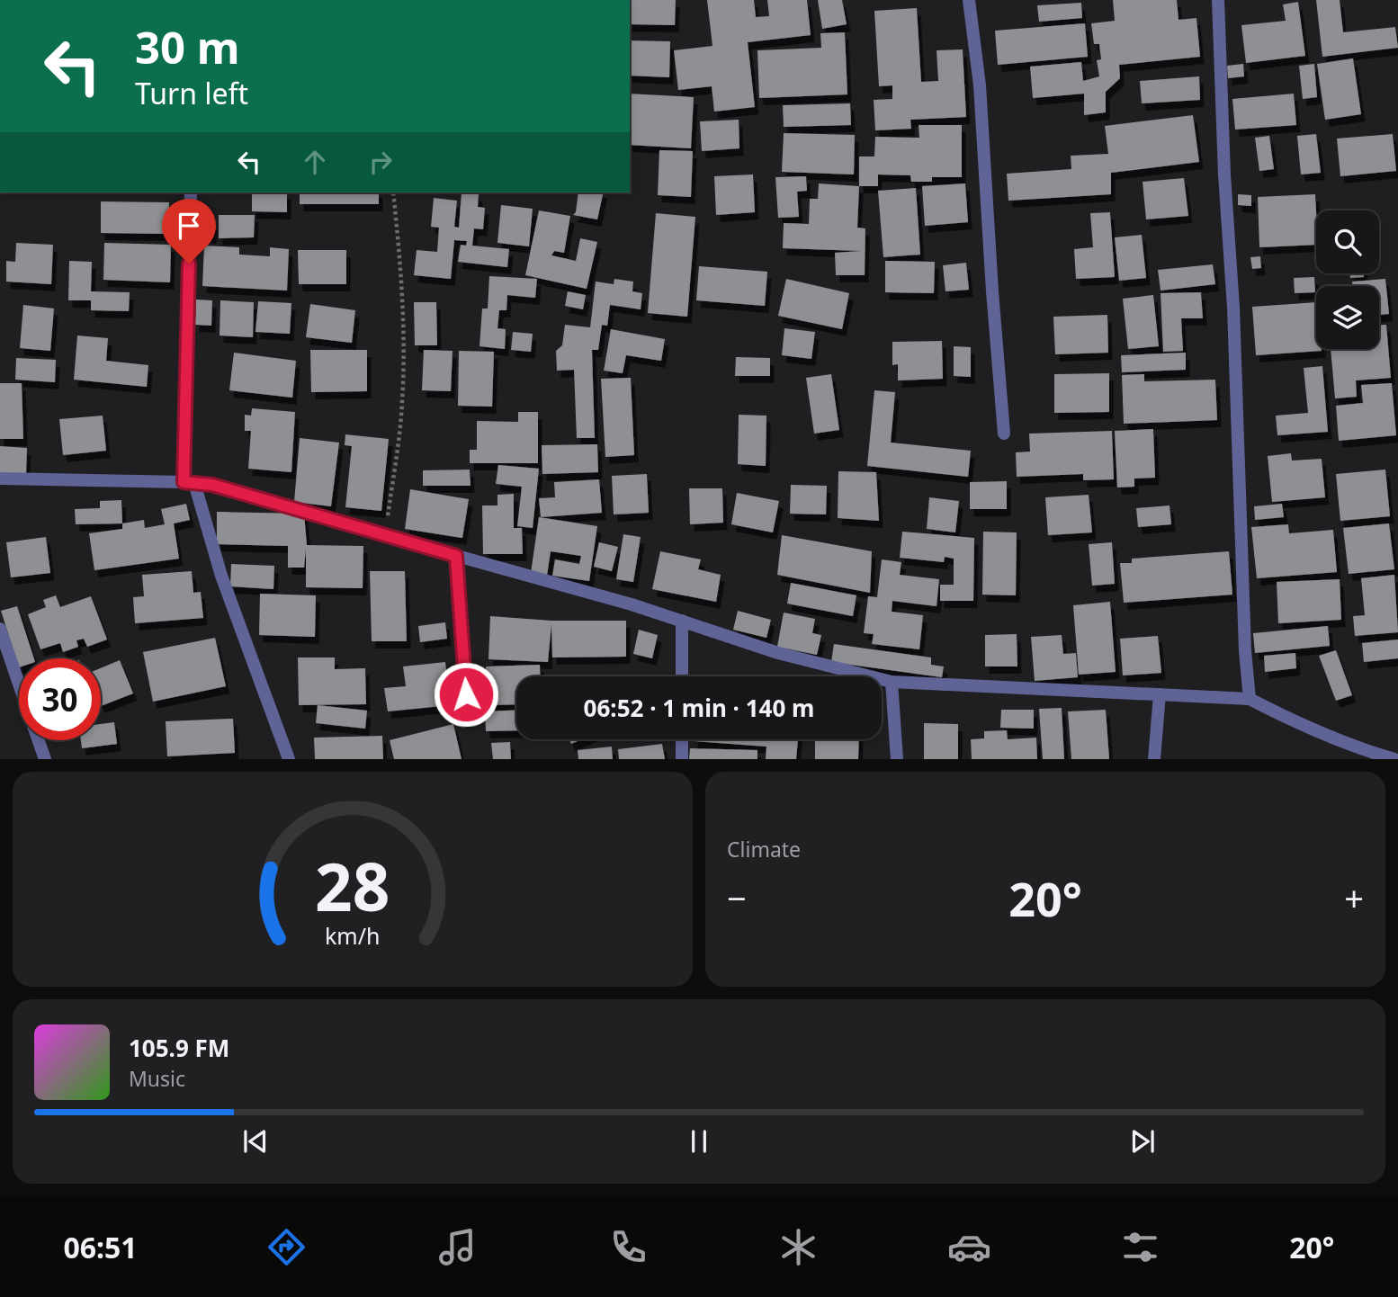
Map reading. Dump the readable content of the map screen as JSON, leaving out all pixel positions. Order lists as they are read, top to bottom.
{
  "page": {
    "turn": ["30 m", "Turn left"],
    "limit": "30",
    "trip": "06:52 · 1 min · 140 m",
    "tile": "Climate",
    "heat": ["−", "20°", "+"],
    "song": ["105.9 FM", "Music"],
    "tabs": ["06:51", "20°"],
    "gauge": ["28", "km/h"]
  }
}
